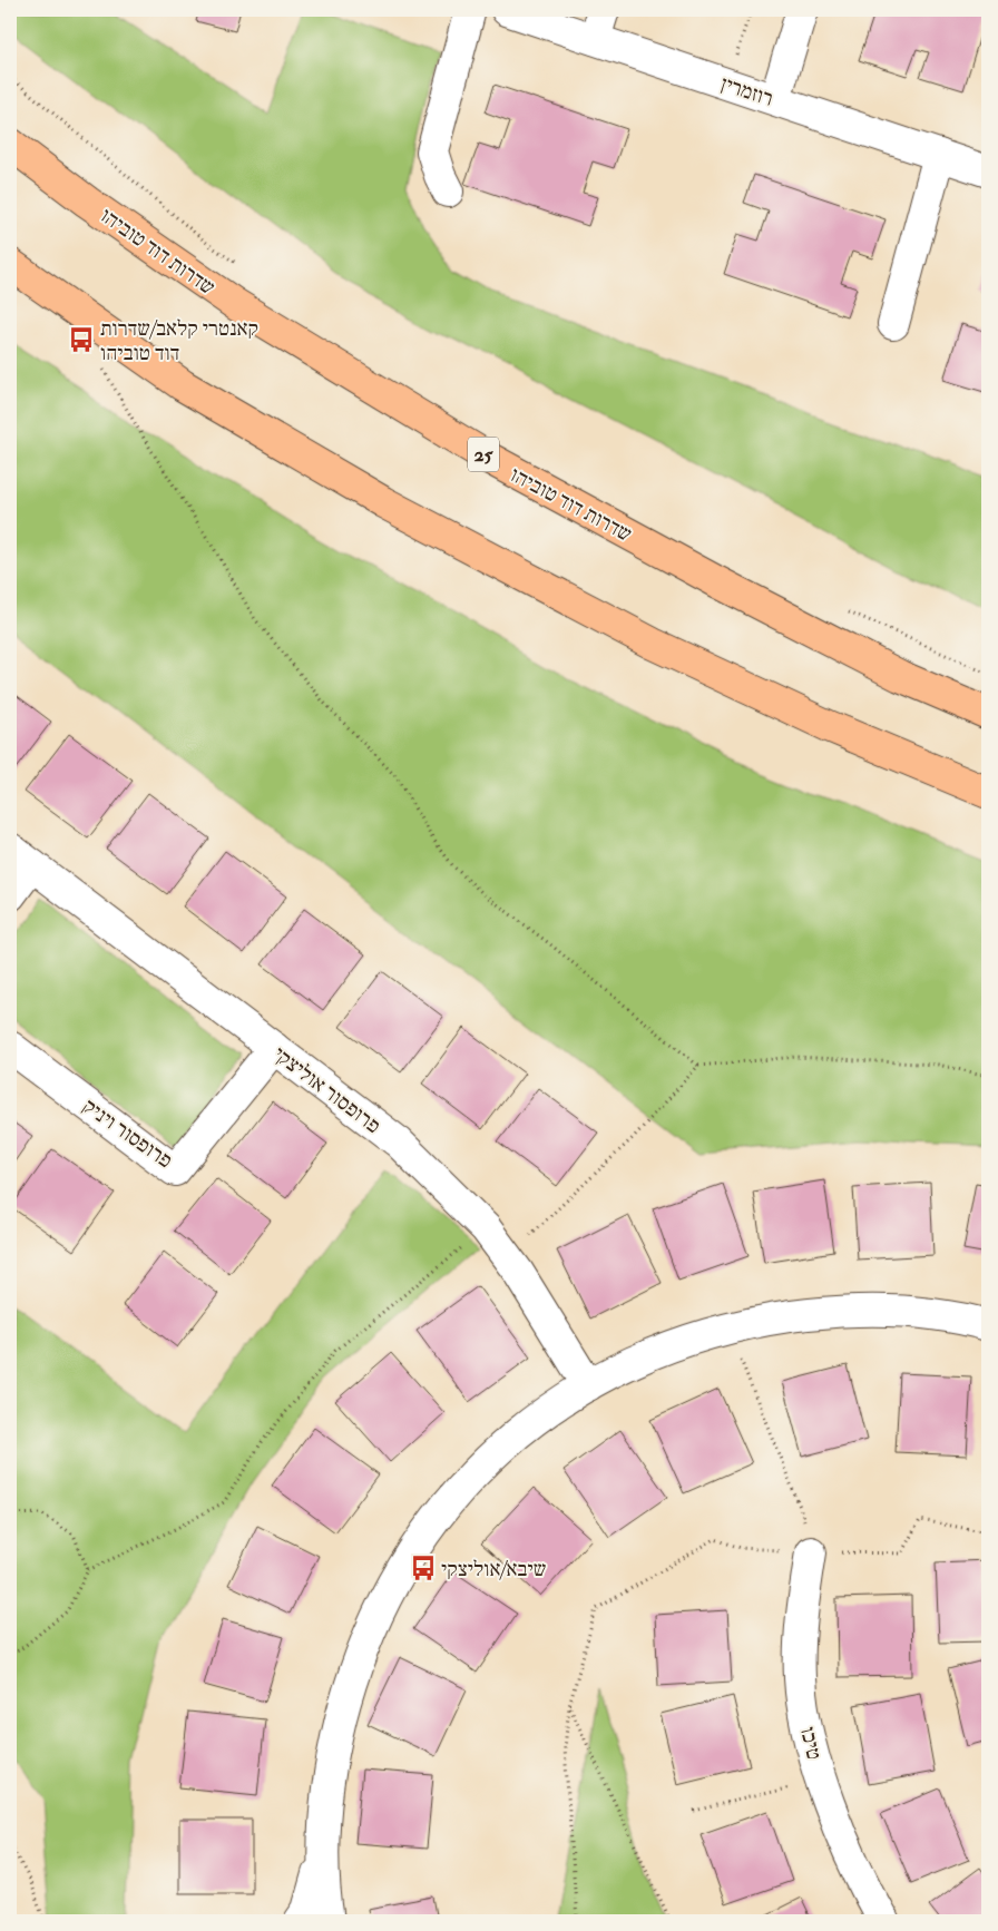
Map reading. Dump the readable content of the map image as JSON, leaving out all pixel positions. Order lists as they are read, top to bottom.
{
  "streets": {
    "highway": ["שדרות דוד טוביהו", "25"],
    "street": [
      "רוזמרין",
      "פרופסור אוליצקי",
      "פרופסור ויניק",
      "טיכו"
    ]
  },
  "crossings": [
    ["פרופסור אוליצקי", "פרופסור ויניק"]
  ],
  "places": {
    "bus stop": ["קאנטרי קלאב/שדרות דוד טוביהו", "שיבא/אוליצקי"]
  }
}
